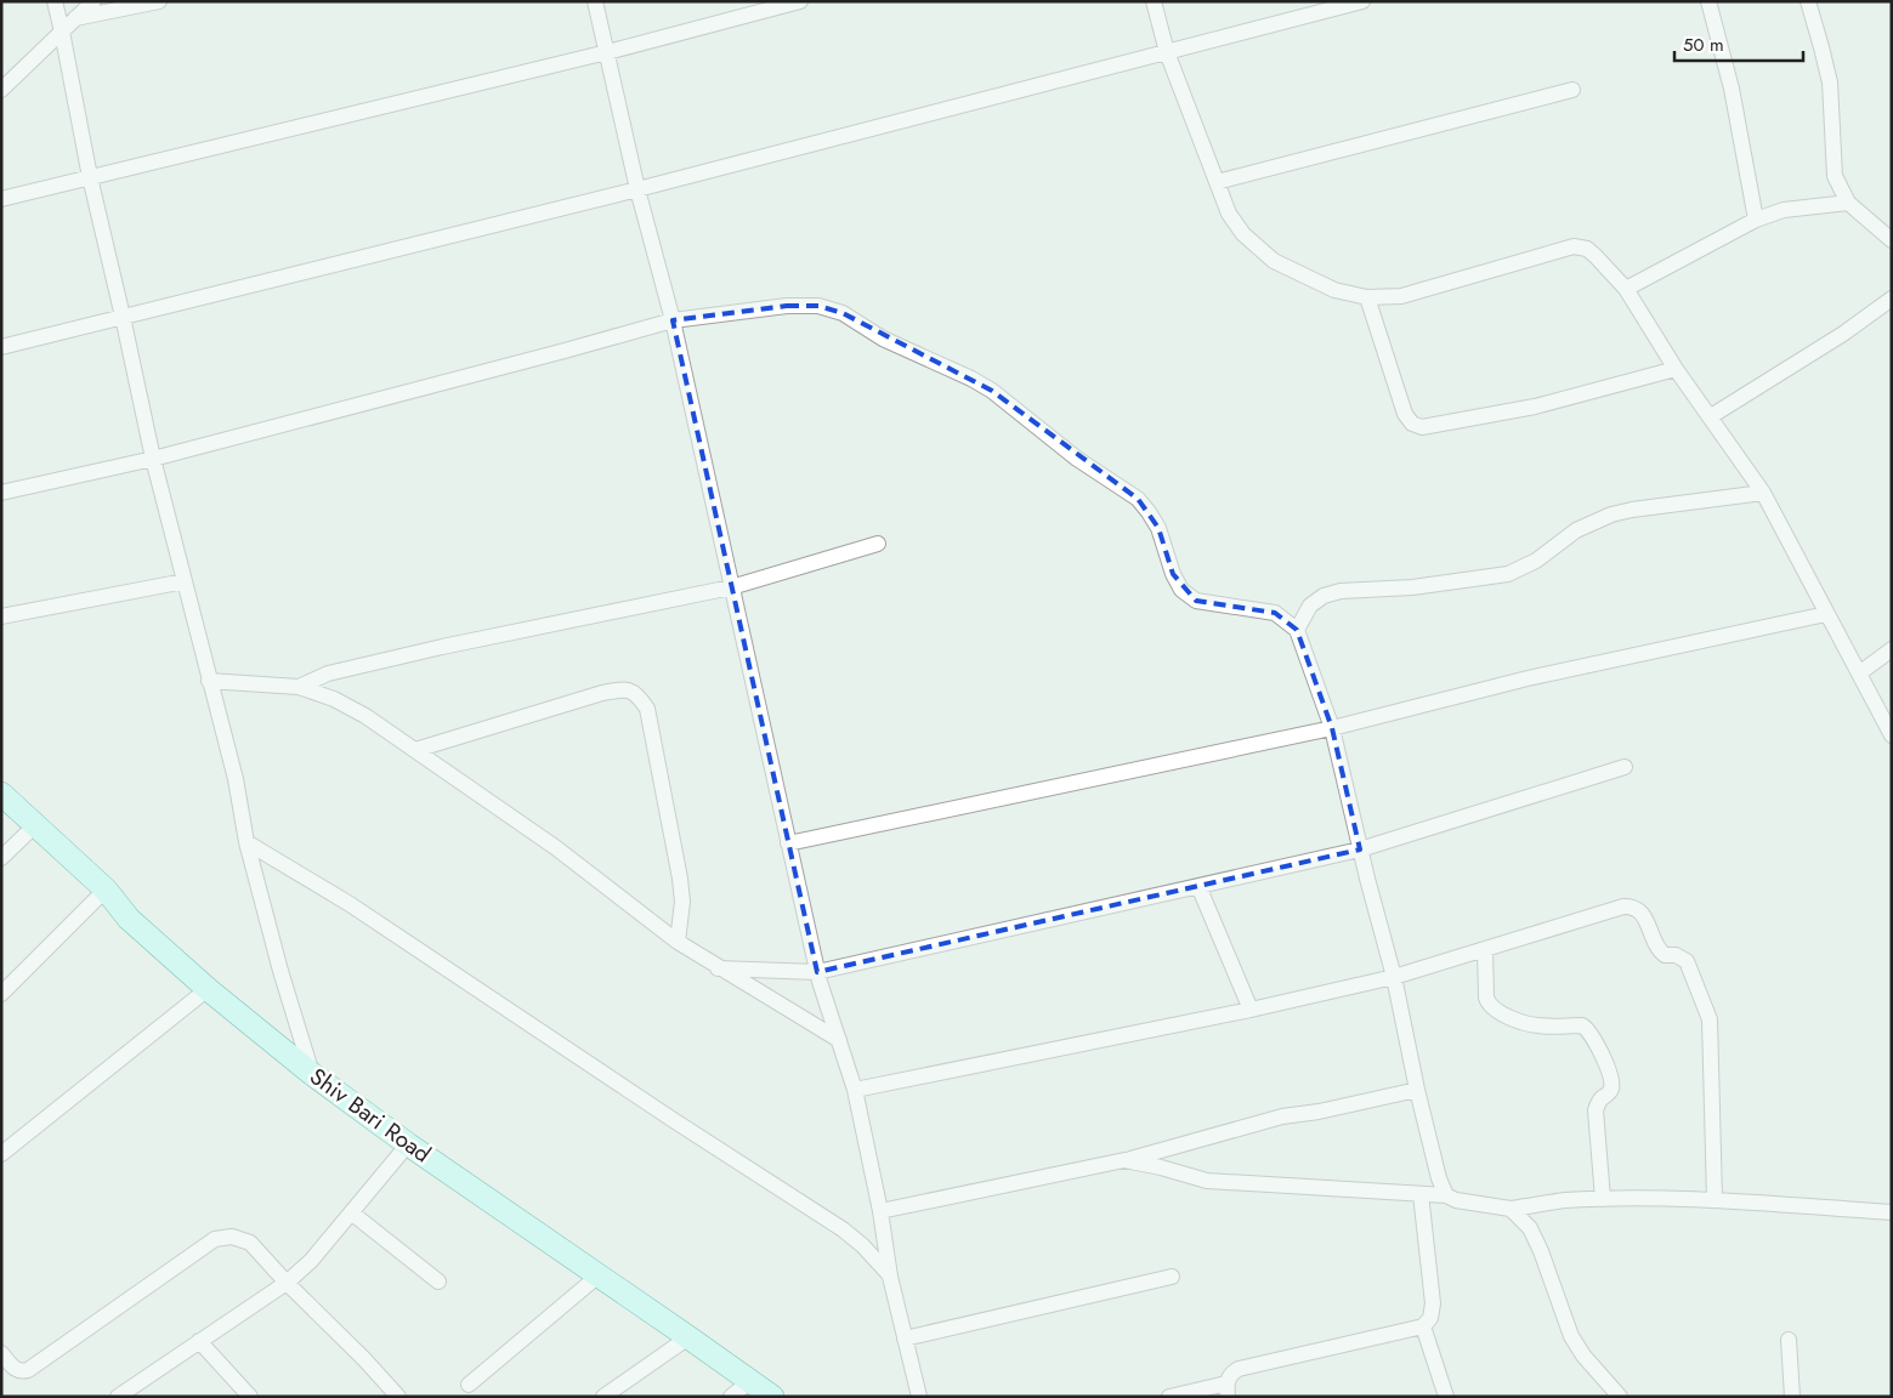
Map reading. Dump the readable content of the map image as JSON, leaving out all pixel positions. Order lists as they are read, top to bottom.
{
  "streets": {
    "street": ["Shiv Bari Road"]
  },
  "scale_bar": "50 m"
}
